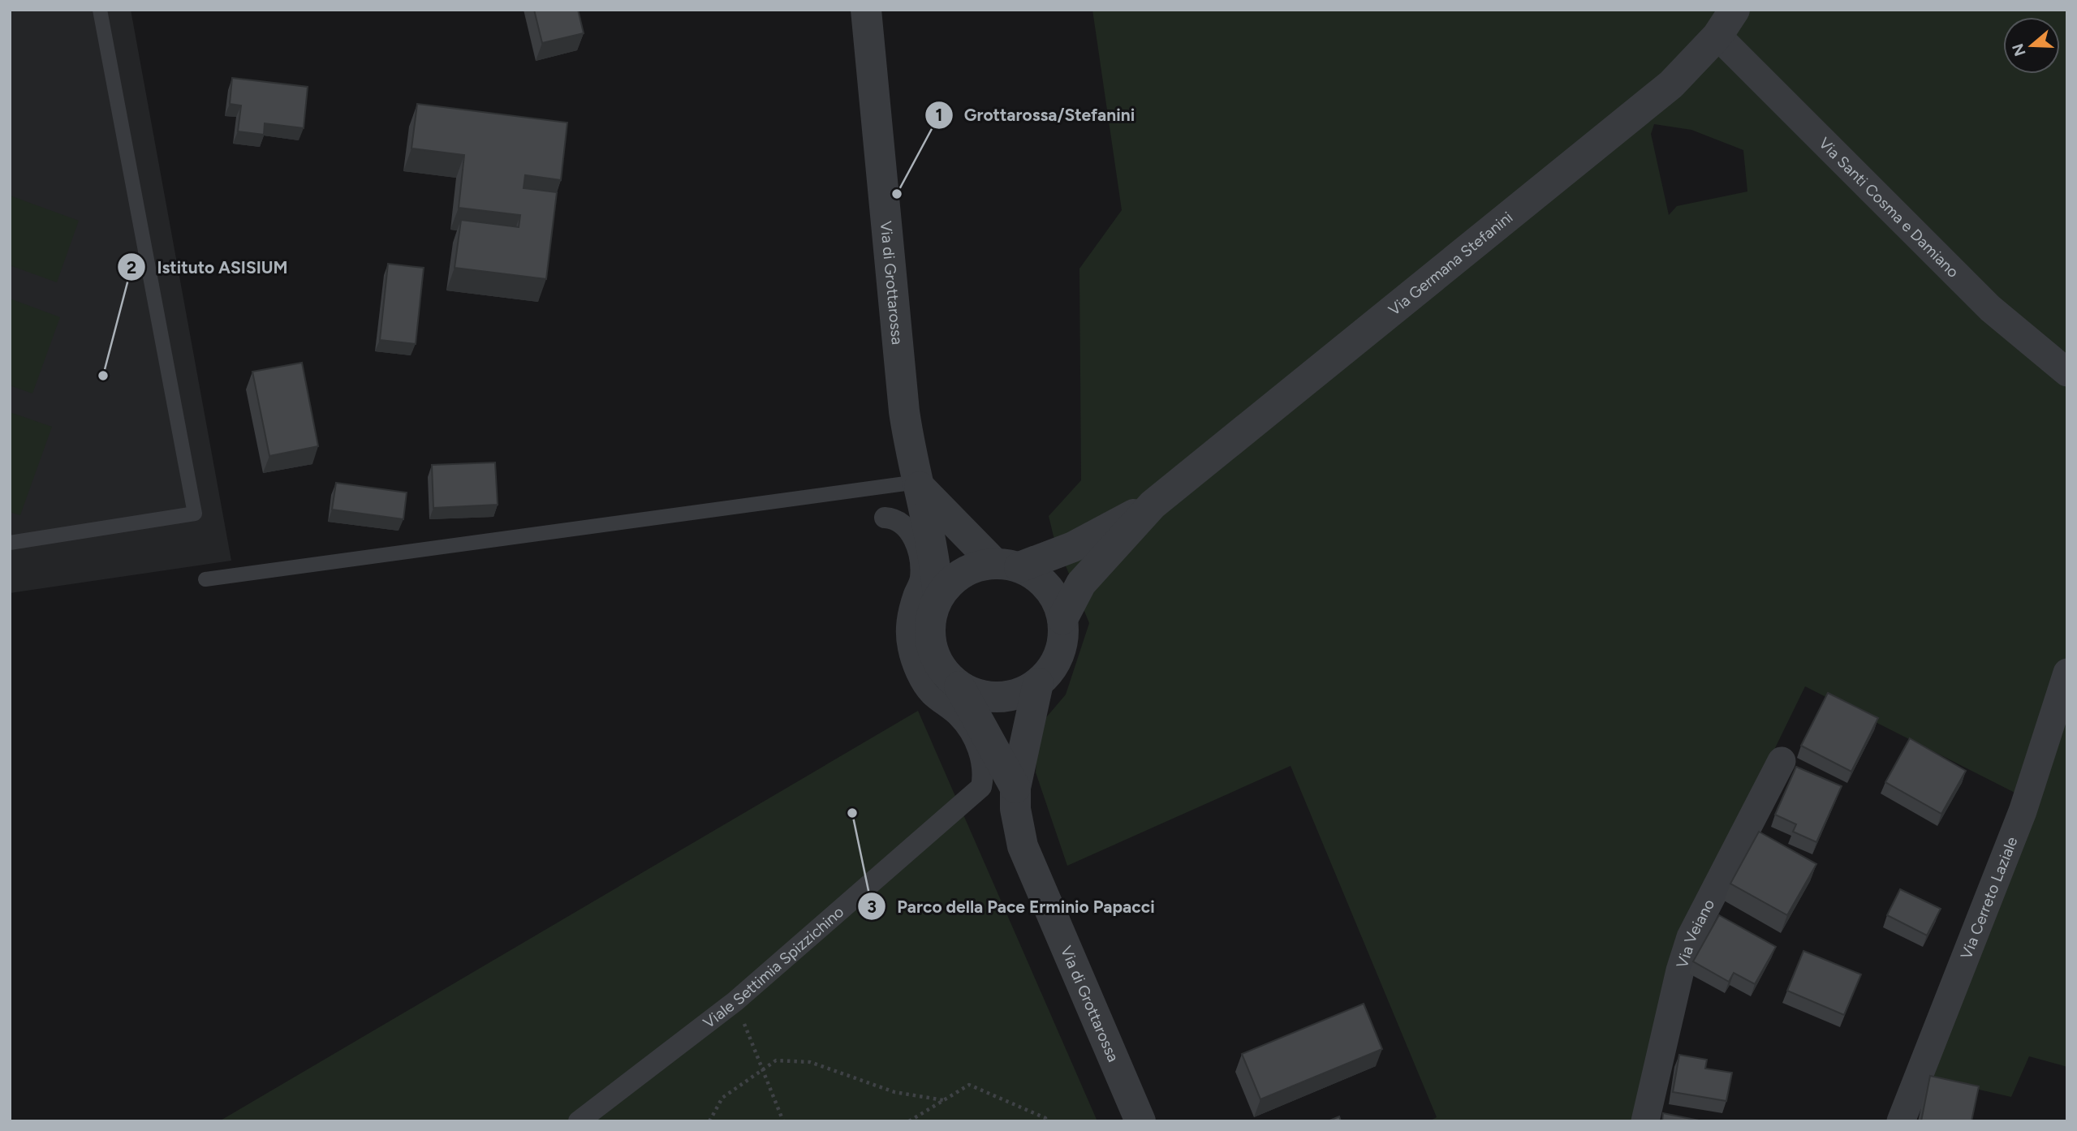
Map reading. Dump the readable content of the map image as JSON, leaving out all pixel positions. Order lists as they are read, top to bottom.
{
  "streets": {
    "street": [
      "Via Santi Cosma e Damiano",
      "Via Germana Stefanini",
      "Via di Grottarossa",
      "Via Cerreto Laziale",
      "Via Veiano",
      "Viale Settimia Spizzichino"
    ]
  },
  "crossings": [
    ["Via Santi Cosma e Damiano", "Via Germana Stefanini"],
    ["Via Germana Stefanini", "Via di Grottarossa"]
  ],
  "places": ["Grottarossa/Stefanini", "Istituto ASISIUM", "Parco della Pace Erminio Papacci"],
  "north": "left"
}
